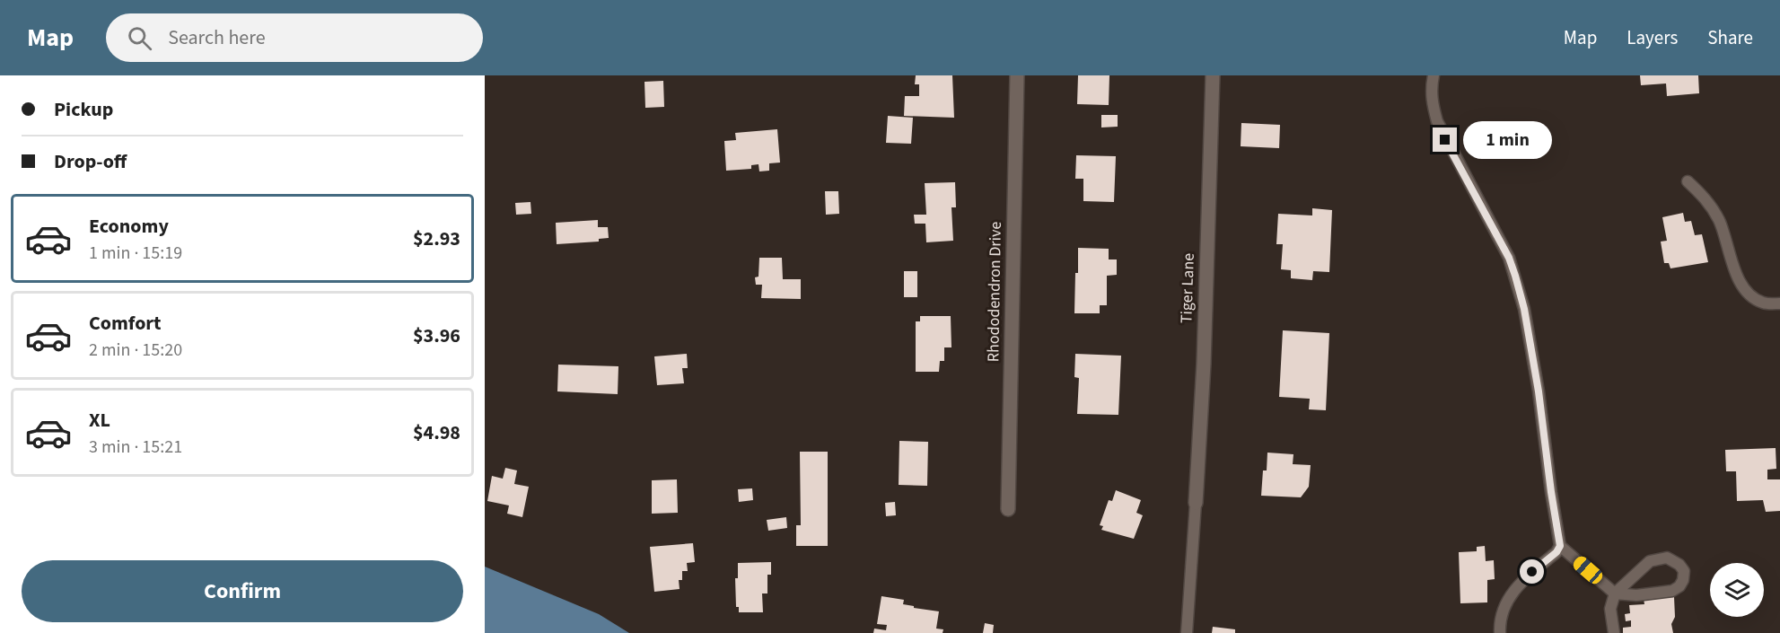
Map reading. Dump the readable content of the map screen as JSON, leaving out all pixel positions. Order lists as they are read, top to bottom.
{
  "streets": {
    "street": ["Tiger Lane", "Rhododendron Drive"]
  },
  "page": {
    "header": "Map",
    "search": "Search here",
    "nav": ["Map", "Layers", "Share"],
    "banner": ["Pickup", "Drop-off"],
    "bubble": "1 min",
    "list": [
      {
        "name": "Economy",
        "note": "1 min · 15:19",
        "value": "$2.93"
      },
      {
        "name": "Comfort",
        "note": "2 min · 15:20",
        "value": "$3.96"
      },
      {
        "name": "XL",
        "note": "3 min · 15:21",
        "value": "$4.98"
      }
    ],
    "buttons": "Confirm"
  }
}
